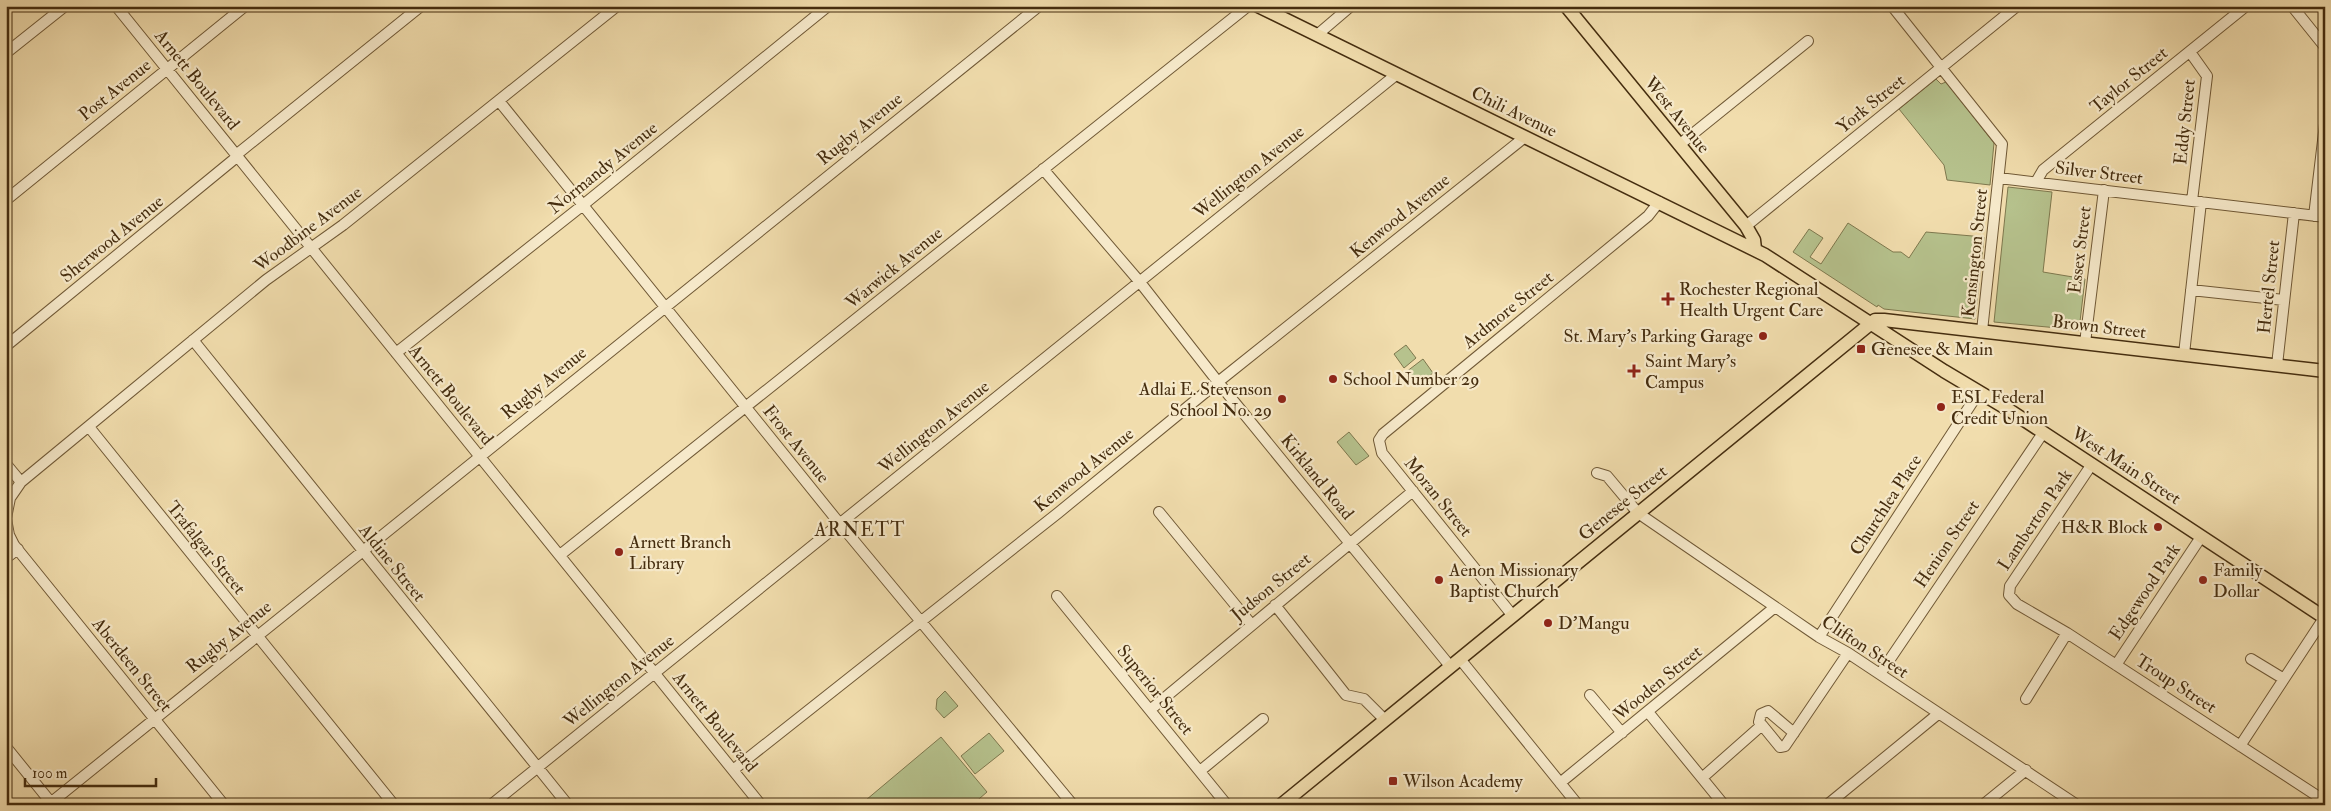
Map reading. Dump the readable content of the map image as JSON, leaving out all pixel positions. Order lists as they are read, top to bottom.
{
  "streets": {
    "main road": [
      "Chili Avenue",
      "West Avenue",
      "Brown Street",
      "West Main Street",
      "Genesee Street"
    ],
    "street": [
      "Arnett Boulevard",
      "Taylor Street",
      "Post Avenue",
      "York Street",
      "Eddy Street",
      "Rugby Avenue",
      "Normandy Avenue",
      "Wellington Avenue",
      "Silver Street",
      "Kenwood Avenue",
      "Woodbine Avenue",
      "Sherwood Avenue",
      "Essex Street",
      "Kensington Street",
      "Warwick Avenue",
      "Hertel Street",
      "Ardmore Street",
      "Frost Avenue",
      "Kirkland Road",
      "Moran Street",
      "Churchlea Place",
      "Lamberton Park",
      "Henion Street",
      "Trafalgar Street",
      "Aldine Street",
      "Judson Street",
      "Edgewood Park",
      "Clifton Street",
      "Aberdeen Street",
      "Wooden Street",
      "Troup Street",
      "Superior Street"
    ]
  },
  "crossings": [
    ["Arnett Boulevard", "Post Avenue"],
    ["Arnett Boulevard", "Rugby Avenue"],
    ["Arnett Boulevard", "Normandy Avenue"],
    ["Arnett Boulevard", "Wellington Avenue"],
    ["Arnett Boulevard", "Kenwood Avenue"],
    ["Arnett Boulevard", "Woodbine Avenue"],
    ["Arnett Boulevard", "Sherwood Avenue"],
    ["Arnett Boulevard", "Warwick Avenue"],
    ["Taylor Street", "Eddy Street"],
    ["Taylor Street", "Silver Street"],
    ["York Street", "West Avenue"],
    ["Chili Avenue", "West Avenue"],
    ["Chili Avenue", "Wellington Avenue"],
    ["Chili Avenue", "Kenwood Avenue"],
    ["Chili Avenue", "Ardmore Street"],
    ["Chili Avenue", "West Main Street"],
    ["West Avenue", "West Main Street"],
    ["Eddy Street", "Silver Street"],
    ["Eddy Street", "Brown Street"],
    ["Rugby Avenue", "Frost Avenue"],
    ["Rugby Avenue", "Trafalgar Street"],
    ["Rugby Avenue", "Aldine Street"],
    ["Rugby Avenue", "Aberdeen Street"],
    ["Normandy Avenue", "Frost Avenue"],
    ["Wellington Avenue", "Frost Avenue"],
    ["Wellington Avenue", "Kirkland Road"],
    ["Wellington Avenue", "Aldine Street"],
    ["Silver Street", "Essex Street"],
    ["Silver Street", "Kensington Street"],
    ["Silver Street", "Hertel Street"],
    ["Kenwood Avenue", "Frost Avenue"],
    ["Kenwood Avenue", "Kirkland Road"],
    ["Woodbine Avenue", "Frost Avenue"],
    ["Woodbine Avenue", "Trafalgar Street"],
    ["Woodbine Avenue", "Aldine Street"],
    ["Woodbine Avenue", "Aberdeen Street"],
    ["Essex Street", "Brown Street"],
    ["Kensington Street", "Brown Street"],
    ["Warwick Avenue", "Frost Avenue"],
    ["Warwick Avenue", "Kirkland Road"],
    ["Hertel Street", "Brown Street"],
    ["Ardmore Street", "Moran Street"],
    ["Brown Street", "West Main Street"],
    ["Brown Street", "Genesee Street"],
    ["West Main Street", "Genesee Street"],
    ["West Main Street", "Churchlea Place"],
    ["West Main Street", "Lamberton Park"],
    ["West Main Street", "Henion Street"],
    ["West Main Street", "Edgewood Park"],
    ["Kirkland Road", "Genesee Street"],
    ["Kirkland Road", "Judson Street"],
    ["Kirkland Road", "Wooden Street"],
    ["Moran Street", "Genesee Street"],
    ["Moran Street", "Judson Street"],
    ["Genesee Street", "Clifton Street"],
    ["Churchlea Place", "Clifton Street"],
    ["Lamberton Park", "Troup Street"],
    ["Henion Street", "Clifton Street"],
    ["Judson Street", "Superior Street"],
    ["Edgewood Park", "Troup Street"],
    ["Clifton Street", "Wooden Street"]
  ],
  "districts": ["ARNETT"],
  "places": {
    "health": ["Rochester Regional Health Urgent Care", "Saint Mary's Campus"],
    "other": [
      "St. Mary's Parking Garage",
      "School Number 29",
      "Adlai E. Stevenson School No. 29",
      "ESL Federal Credit Union",
      "H&R Block",
      "Arnett Branch Library",
      "Aenon Missionary Baptist Church",
      "Family Dollar",
      "D'Mangu"
    ],
    "transit": ["Genesee & Main", "Wilson Academy"]
  },
  "scale_bar": "100 m"
}
